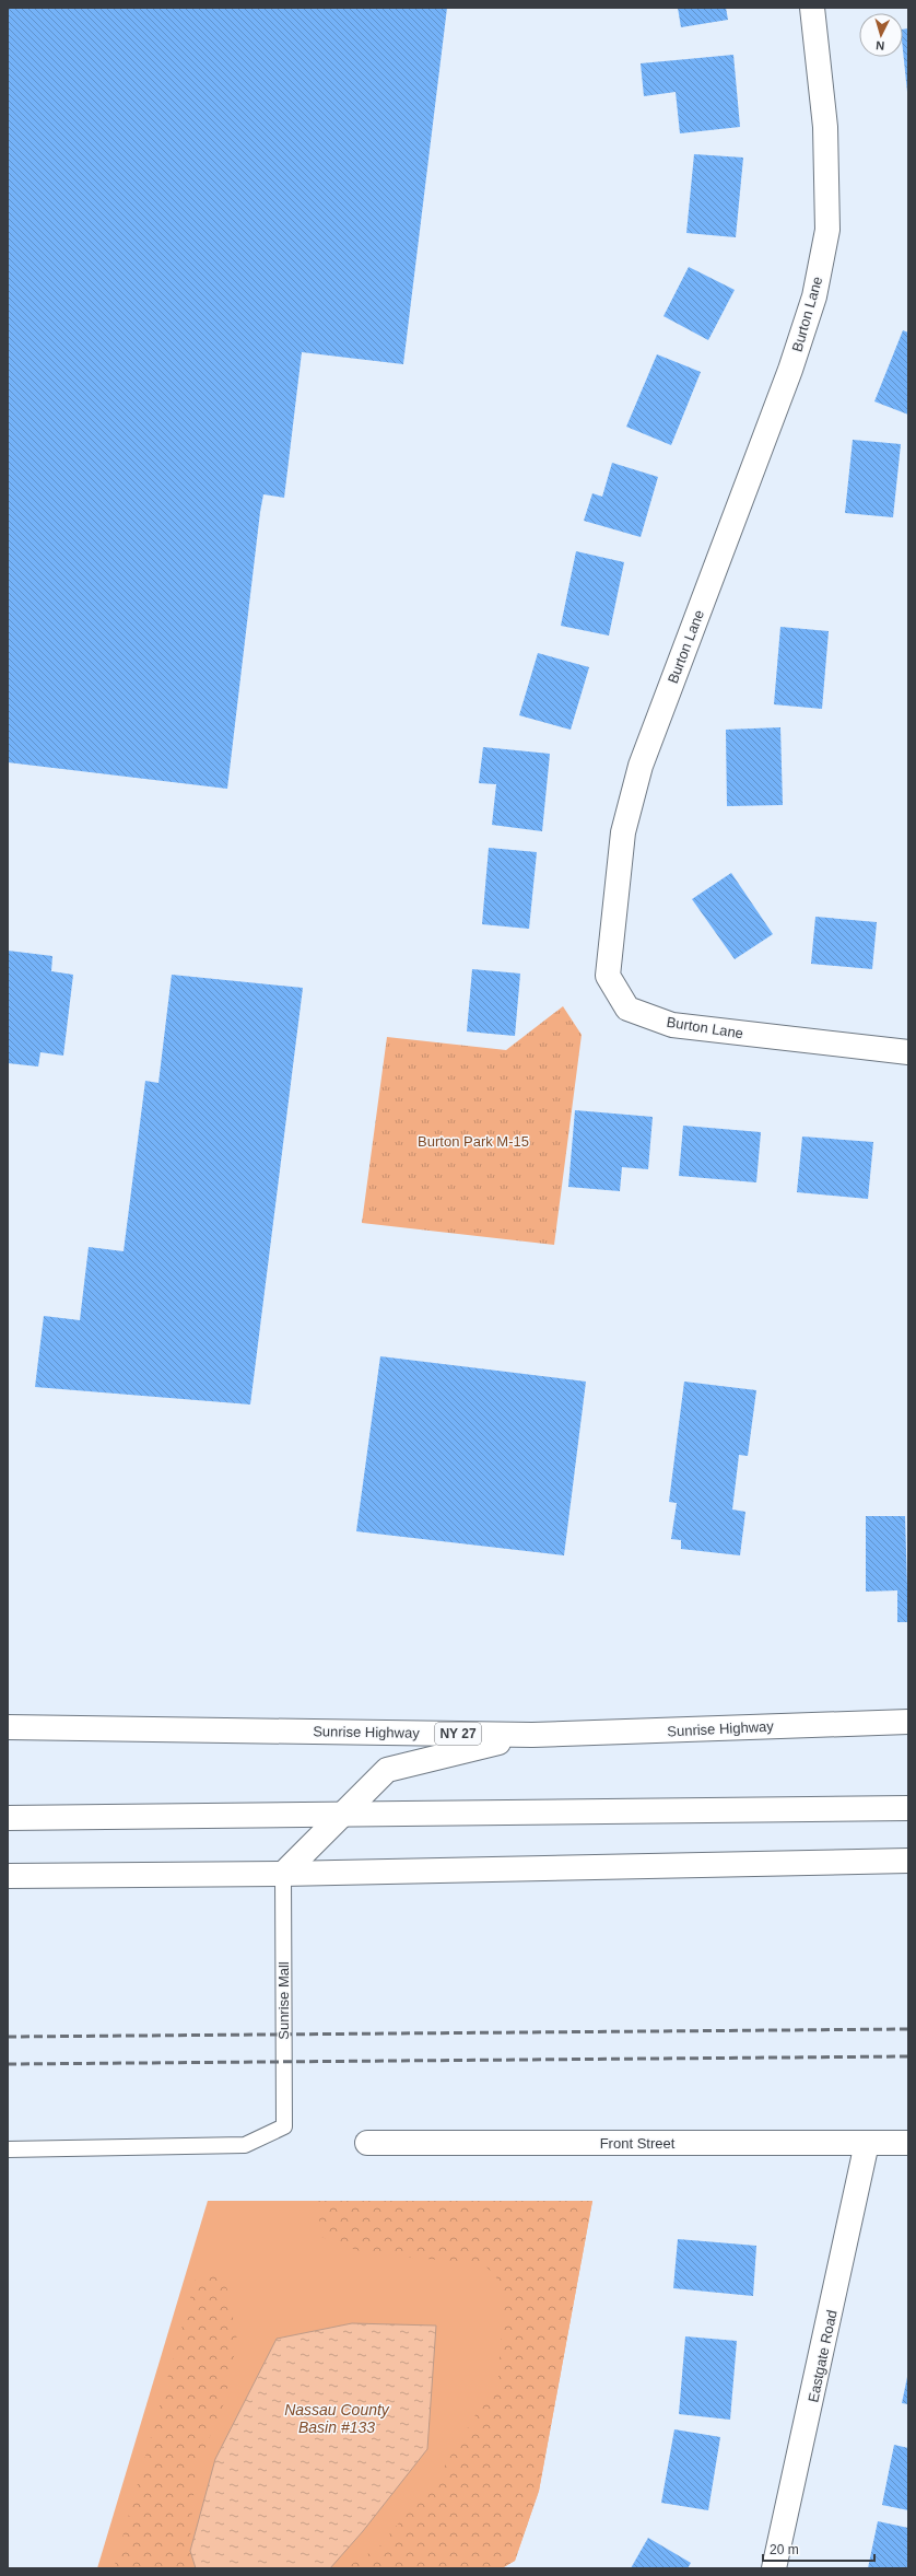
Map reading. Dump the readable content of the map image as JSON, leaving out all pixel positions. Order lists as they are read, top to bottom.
{
  "streets": {
    "main road": [
      "Burton Lane",
      "Sunrise Highway",
      "NY 27",
      "Front Street",
      "Eastgate Road"
    ],
    "lane": ["Sunrise Mall"]
  },
  "crossings": [
    ["Front Street", "Eastgate Road"]
  ],
  "water": ["Nassau County Basin #133"],
  "parks": ["Burton Park M-15"],
  "scale_bar": "20 m",
  "north": "bottom"
}
